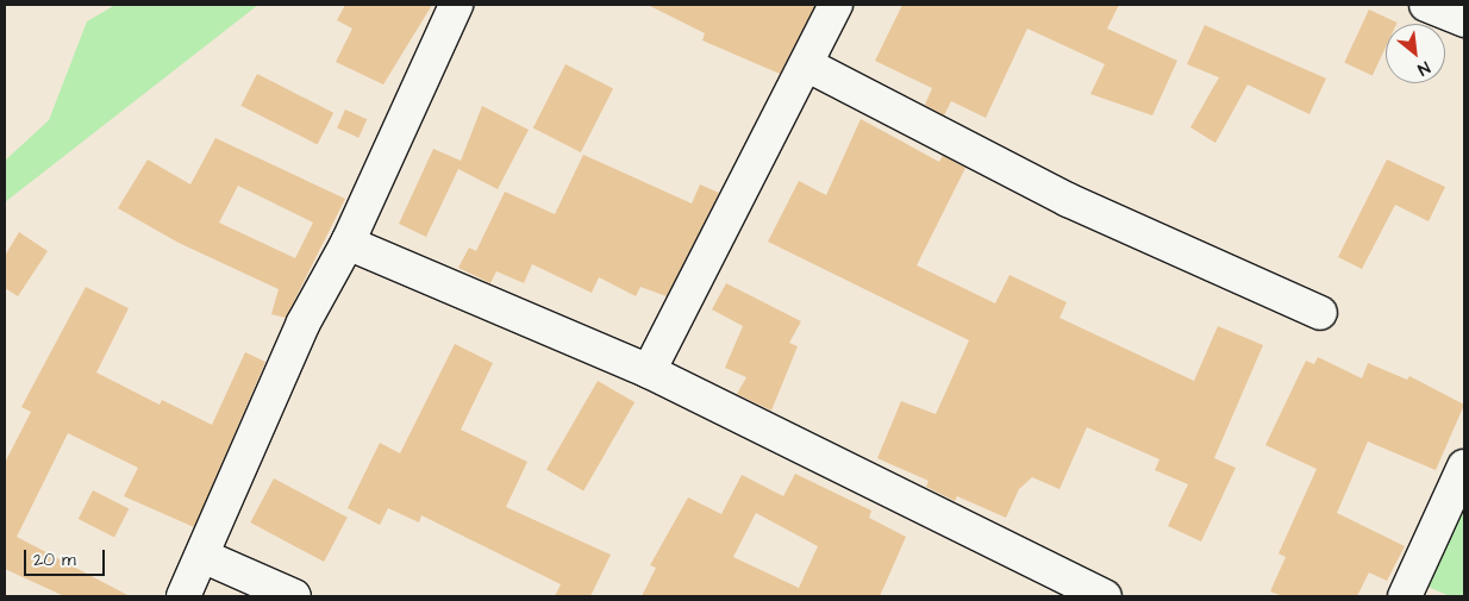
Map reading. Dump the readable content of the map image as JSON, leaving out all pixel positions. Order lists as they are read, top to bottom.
{
  "scale_bar": "20 m",
  "north": "bottom right"
}
